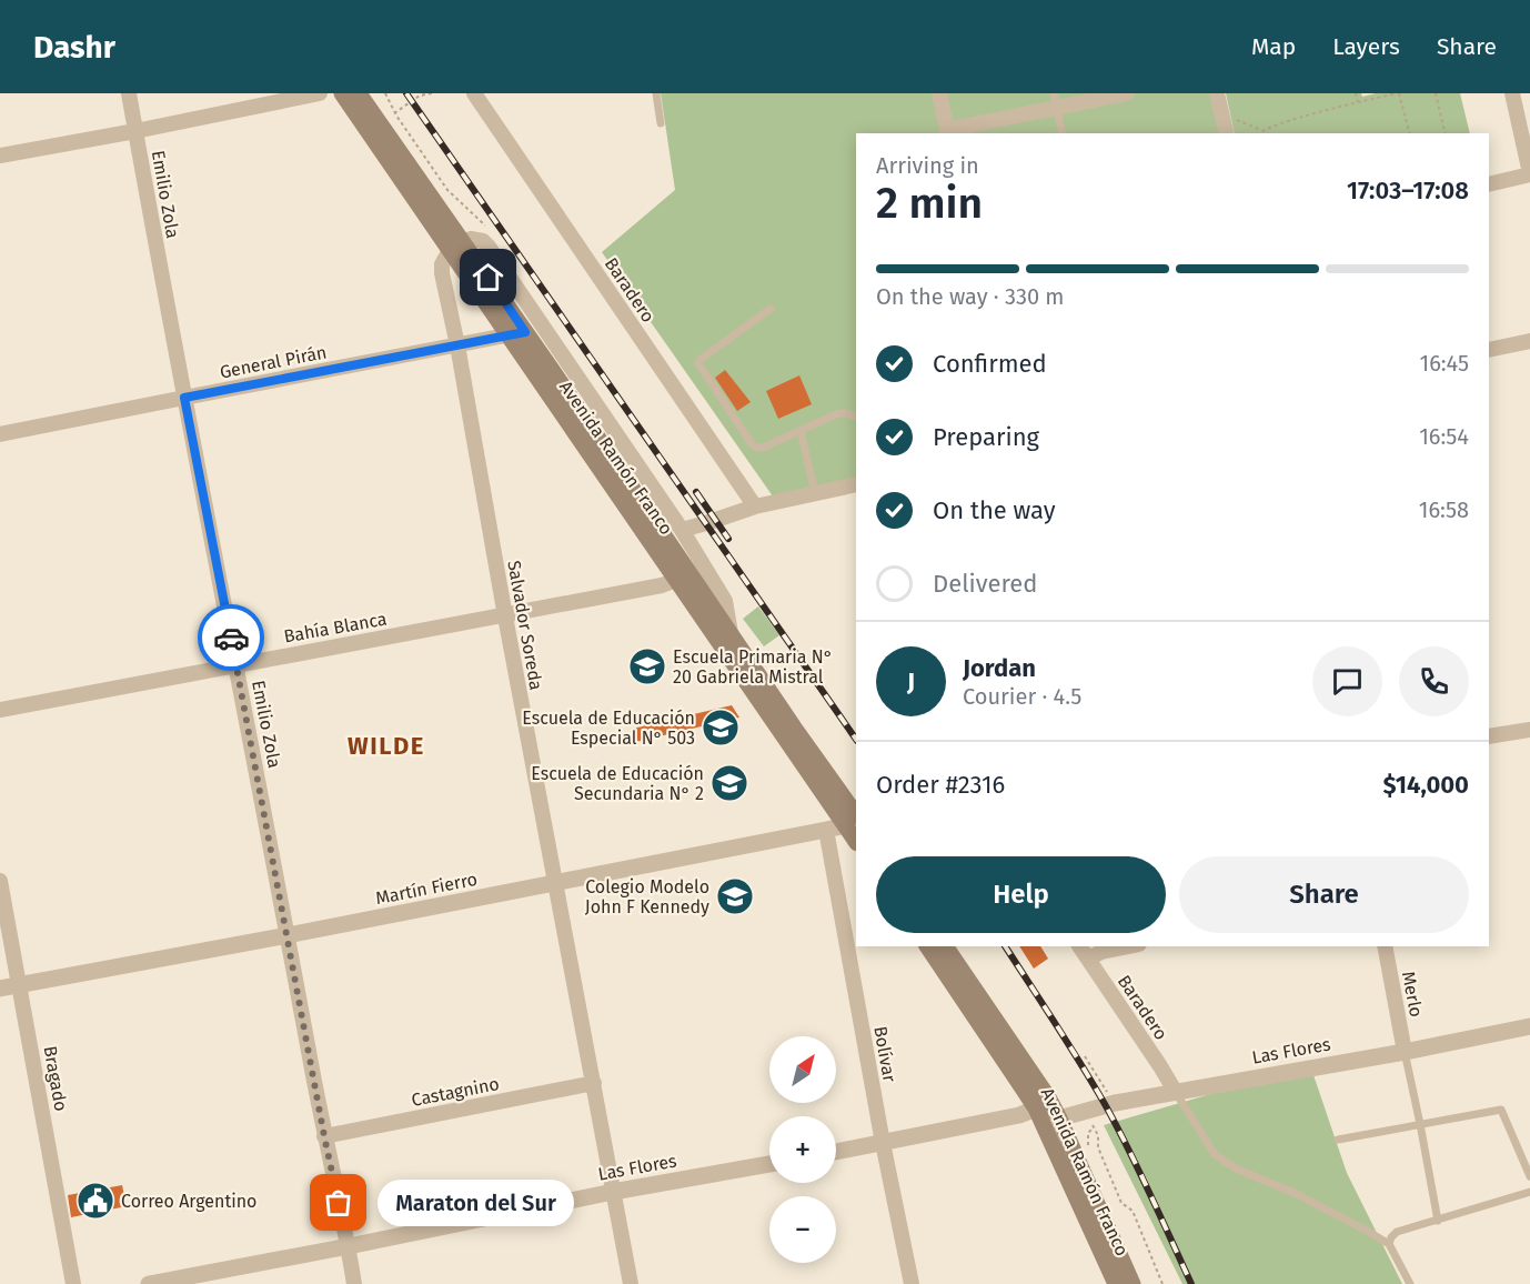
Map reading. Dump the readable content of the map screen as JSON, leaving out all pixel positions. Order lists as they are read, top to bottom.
{
  "streets": {
    "main road": ["Avenida Ramón Franco"],
    "street": [
      "Emilio Zola",
      "Baradero",
      "General Pirán",
      "Salvador Soreda",
      "Bahía Blanca",
      "Martín Fierro",
      "Merlo",
      "Las Flores",
      "Bolívar",
      "Bragado",
      "Castagnino"
    ]
  },
  "crossings": [
    ["Emilio Zola", "General Pirán"],
    ["Emilio Zola", "Bahía Blanca"],
    ["Emilio Zola", "Martín Fierro"],
    ["Emilio Zola", "Las Flores"],
    ["Emilio Zola", "Castagnino"],
    ["Baradero", "Las Flores"],
    ["General Pirán", "Avenida Ramón Franco"],
    ["General Pirán", "Salvador Soreda"],
    ["Avenida Ramón Franco", "Salvador Soreda"],
    ["Avenida Ramón Franco", "Bahía Blanca"],
    ["Avenida Ramón Franco", "Martín Fierro"],
    ["Avenida Ramón Franco", "Las Flores"],
    ["Salvador Soreda", "Bahía Blanca"],
    ["Salvador Soreda", "Martín Fierro"],
    ["Salvador Soreda", "Las Flores"],
    ["Salvador Soreda", "Castagnino"],
    ["Martín Fierro", "Bolívar"],
    ["Martín Fierro", "Bragado"],
    ["Merlo", "Las Flores"]
  ],
  "districts": ["WILDE"],
  "places": {
    "school or university": [
      "Escuela Primaria N° 20 Gabriela Mistral",
      "Escuela de Educación Especial N° 503",
      "Escuela de Educación Secundaria N° 2",
      "Colegio Modelo John F Kennedy"
    ],
    "public building": ["Correo Argentino"],
    "other": ["Maraton del Sur"]
  },
  "north": "top right",
  "page": {
    "header": "Dashr",
    "nav": ["Map", "Layers", "Share"],
    "heading": ["2 min", "Arriving in", "17:03–17:08"],
    "panel": [
      "Jordan",
      "Courier · 4.5",
      "Order #2316",
      "$14,000"
    ],
    "bar": "On the way · 330 m",
    "list": [
      ["Confirmed", "16:45"],
      ["Preparing", "16:54"],
      ["On the way", "16:58"],
      "Delivered"
    ],
    "round": "J",
    "buttons": ["Help", "Share"],
    "map_buttons": ["+", "−"],
    "bubble": "Maraton del Sur"
  }
}
